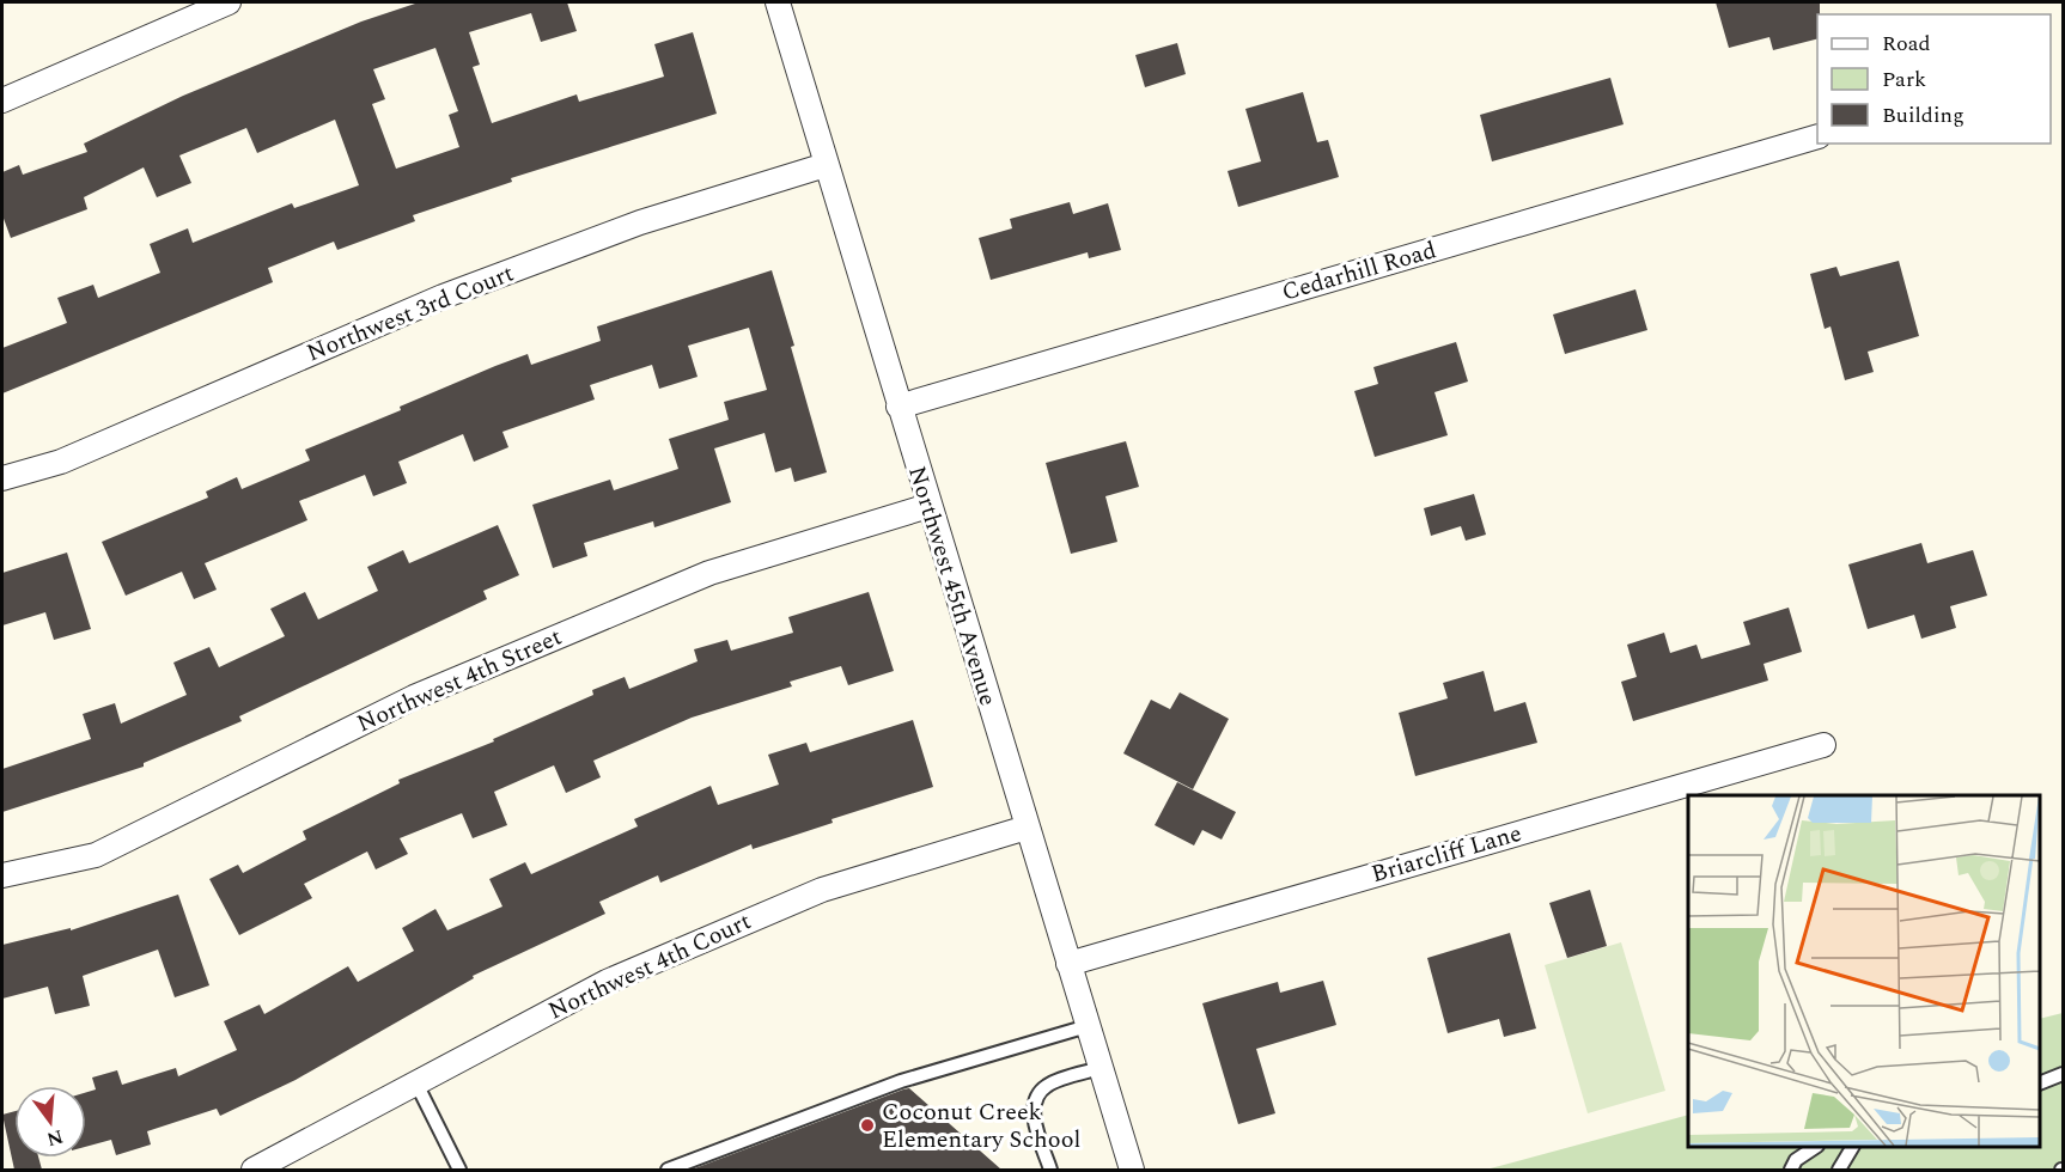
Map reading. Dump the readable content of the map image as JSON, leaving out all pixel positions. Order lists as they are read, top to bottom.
{
  "streets": {
    "street": [
      "Cedarhill Road",
      "Northwest 3rd Court",
      "Northwest 45th Avenue",
      "Northwest 4th Street",
      "Briarcliff Lane",
      "Northwest 4th Court"
    ]
  },
  "crossings": [
    ["Cedarhill Road", "Northwest 45th Avenue"],
    ["Northwest 3rd Court", "Northwest 45th Avenue"],
    ["Northwest 45th Avenue", "Northwest 4th Street"],
    ["Northwest 45th Avenue", "Briarcliff Lane"],
    ["Northwest 45th Avenue", "Northwest 4th Court"]
  ],
  "places": ["Coconut Creek Elementary School"],
  "legend": ["Road", "Park", "Building"],
  "north": "bottom"
}
